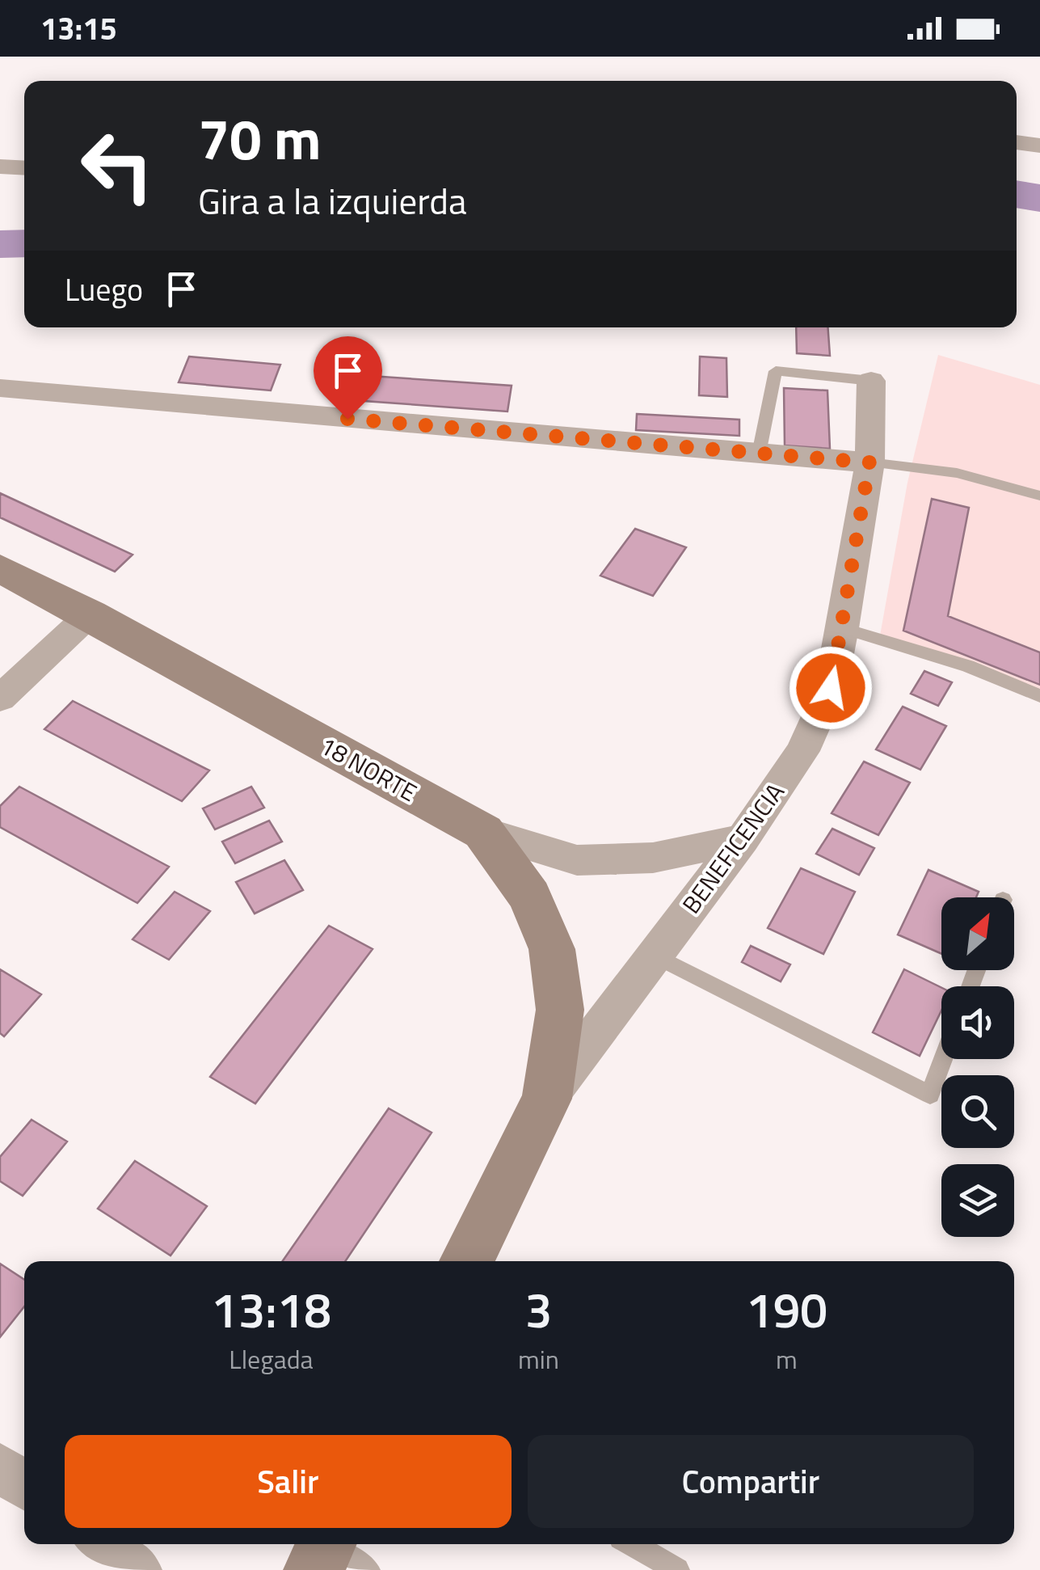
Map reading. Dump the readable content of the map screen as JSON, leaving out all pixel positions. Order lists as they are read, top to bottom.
{
  "streets": {
    "main road": ["18 NORTE", "BENEFICENCIA"]
  },
  "crossings": [
    ["18 NORTE", "BENEFICENCIA"]
  ],
  "north": "top right",
  "page": {
    "status": "13:15",
    "turn": ["70 m", "Gira a la izquierda"],
    "then": "Luego",
    "eta": [
      "13:18",
      "Llegada",
      "3",
      "min",
      "190",
      "m"
    ],
    "buttons": ["Salir", "Compartir"]
  }
}
